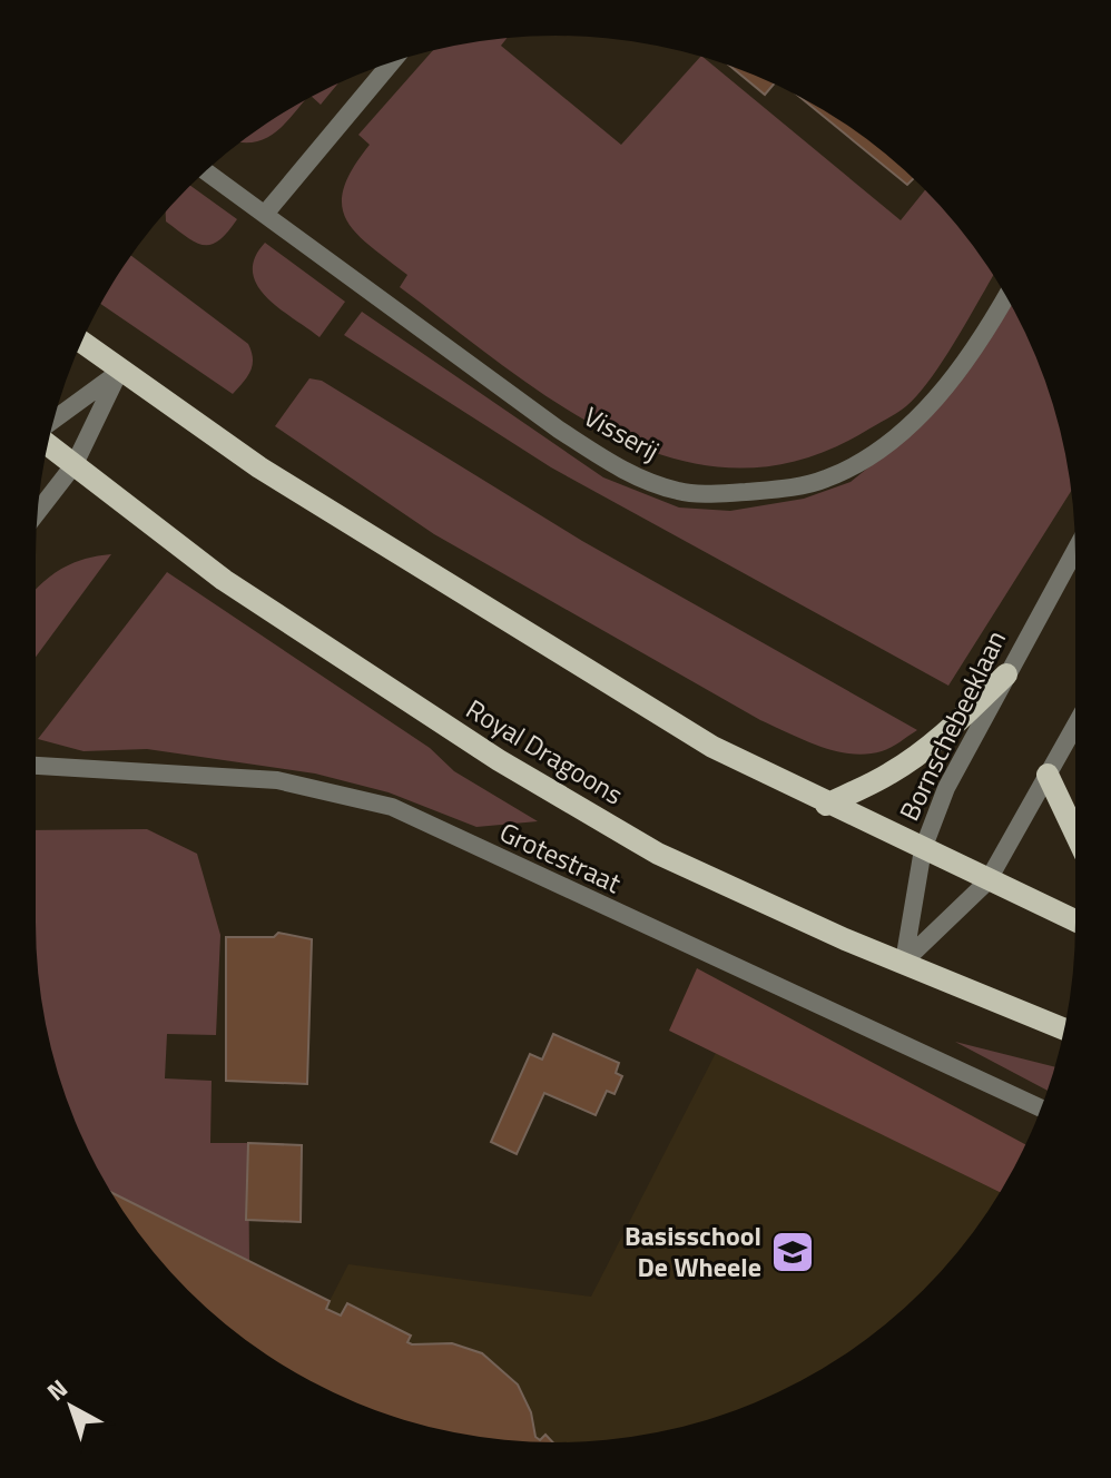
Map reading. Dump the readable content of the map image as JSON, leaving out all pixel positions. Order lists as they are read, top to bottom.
{
  "streets": {
    "main road": ["Royal Dragoons"],
    "street": ["Visserij", "Bornschebeeklaan", "Grotestraat"]
  },
  "crossings": [
    ["Bornschebeeklaan", "Royal Dragoons"]
  ],
  "places": {
    "school or university": ["Basisschool De Wheele"]
  },
  "north": "top left"
}
